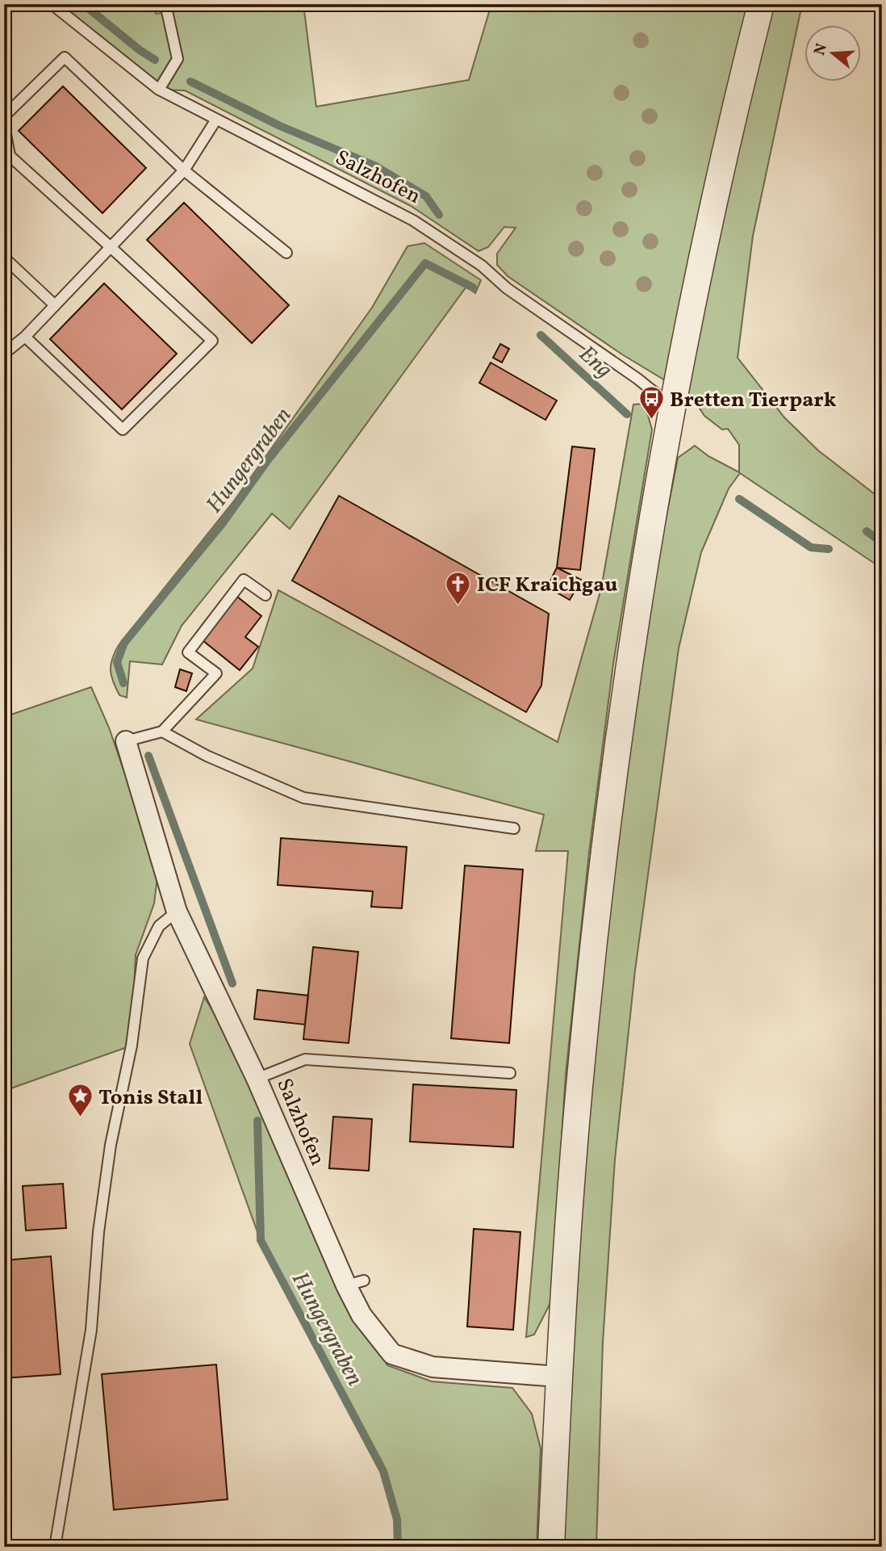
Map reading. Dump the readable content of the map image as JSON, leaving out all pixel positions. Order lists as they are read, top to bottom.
{
  "streets": {
    "street": ["Salzhofen"]
  },
  "water": ["Eng", "Hungergraben"],
  "places": {
    "bus stop": ["Bretten Tierpark"],
    "church": ["ICF Kraichgau"],
    "place": ["Tonis Stall"]
  },
  "north": "left"
}
